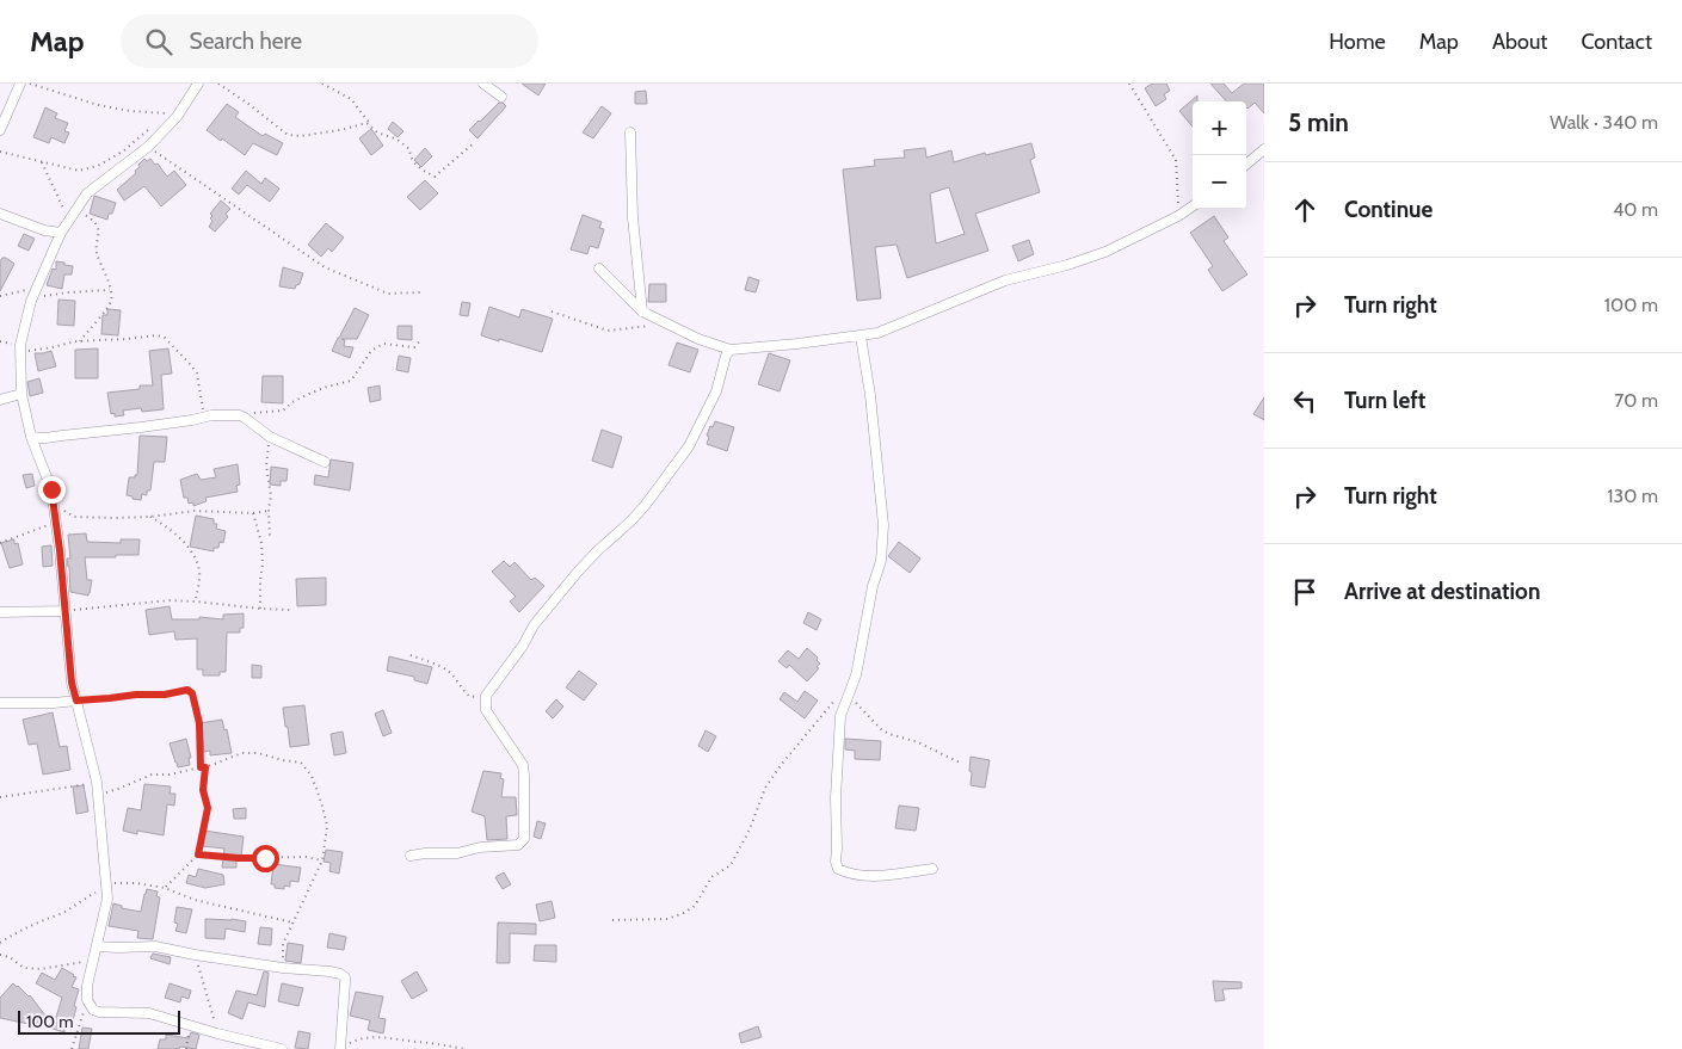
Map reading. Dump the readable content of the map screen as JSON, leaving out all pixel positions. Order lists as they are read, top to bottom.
{
  "scale_bar": "100 m",
  "page": {
    "header": "Map",
    "search": "Search here",
    "nav": [
      "Home",
      "Map",
      "About",
      "Contact"
    ],
    "heading": ["5 min", "Walk · 340 m"],
    "map_buttons": ["+", "−"],
    "list": [
      ["Continue", "40 m"],
      ["Turn right", "100 m"],
      ["Turn left", "70 m"],
      ["Turn right", "130 m"],
      "Arrive at destination"
    ],
    "scale": "100 m"
  }
}
